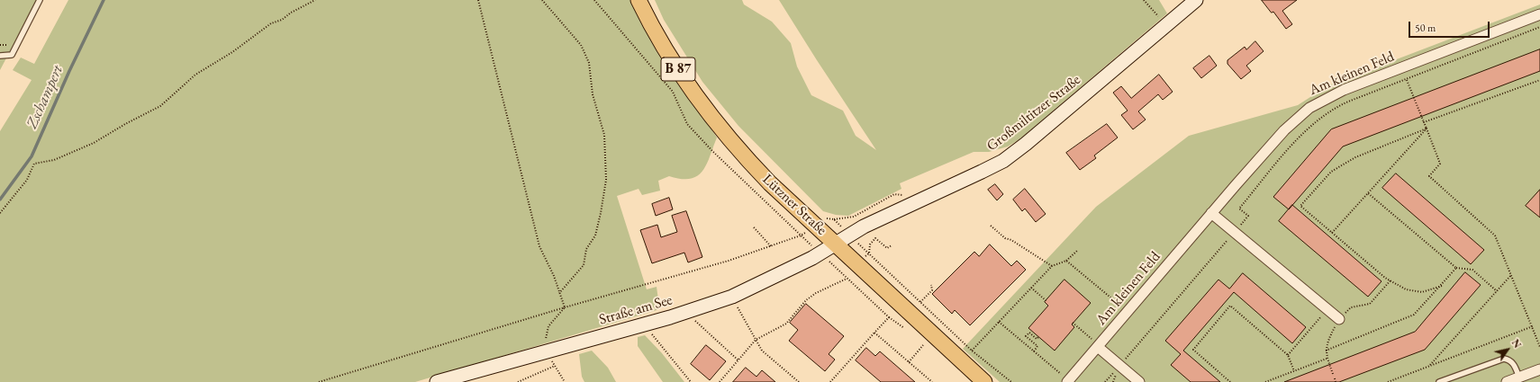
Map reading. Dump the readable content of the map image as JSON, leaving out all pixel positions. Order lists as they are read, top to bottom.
{
  "streets": {
    "main road": ["B 87", "Lützner Straße"],
    "street": ["Am kleinen Feld", "Großmiltitzer Straße", "Straße am See"]
  },
  "crossings": [
    ["Großmiltitzer Straße", "Lützner Straße"],
    ["Großmiltitzer Straße", "Straße am See"],
    ["Lützner Straße", "Straße am See"]
  ],
  "water": ["Zschampert"],
  "scale_bar": "50 m",
  "north": "top right"
}
